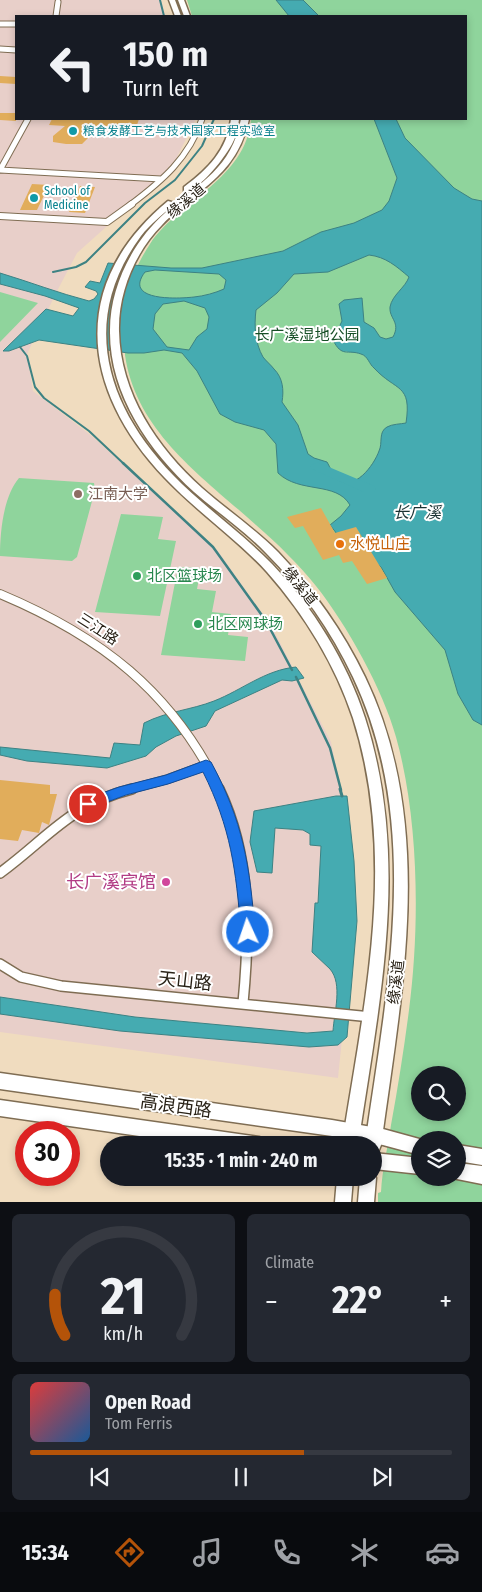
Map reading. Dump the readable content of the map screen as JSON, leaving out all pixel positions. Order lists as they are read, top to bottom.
{
  "streets": {
    "main road": ["缘溪道", "高浪西路"],
    "street": ["三江路", "天山路"]
  },
  "crossings": [
    ["缘溪道", "天山路"]
  ],
  "water": ["长广溪"],
  "parks": ["长广溪湿地公园"],
  "places": [
    "粮食发酵工艺与技术国家工程实验室",
    "School of Medicine",
    "江南大学",
    "水悦山庄",
    "北区篮球场",
    "北区网球场",
    "长广溪宾馆"
  ],
  "page": {
    "turn": ["150 m", "Turn left"],
    "limit": "30",
    "trip": "15:35 · 1 min · 240 m",
    "tile": "Climate",
    "heat": ["−", "22°", "+"],
    "song": ["Open Road", "Tom Ferris"],
    "tabs": "15:34",
    "gauge": ["21", "km/h"]
  }
}
